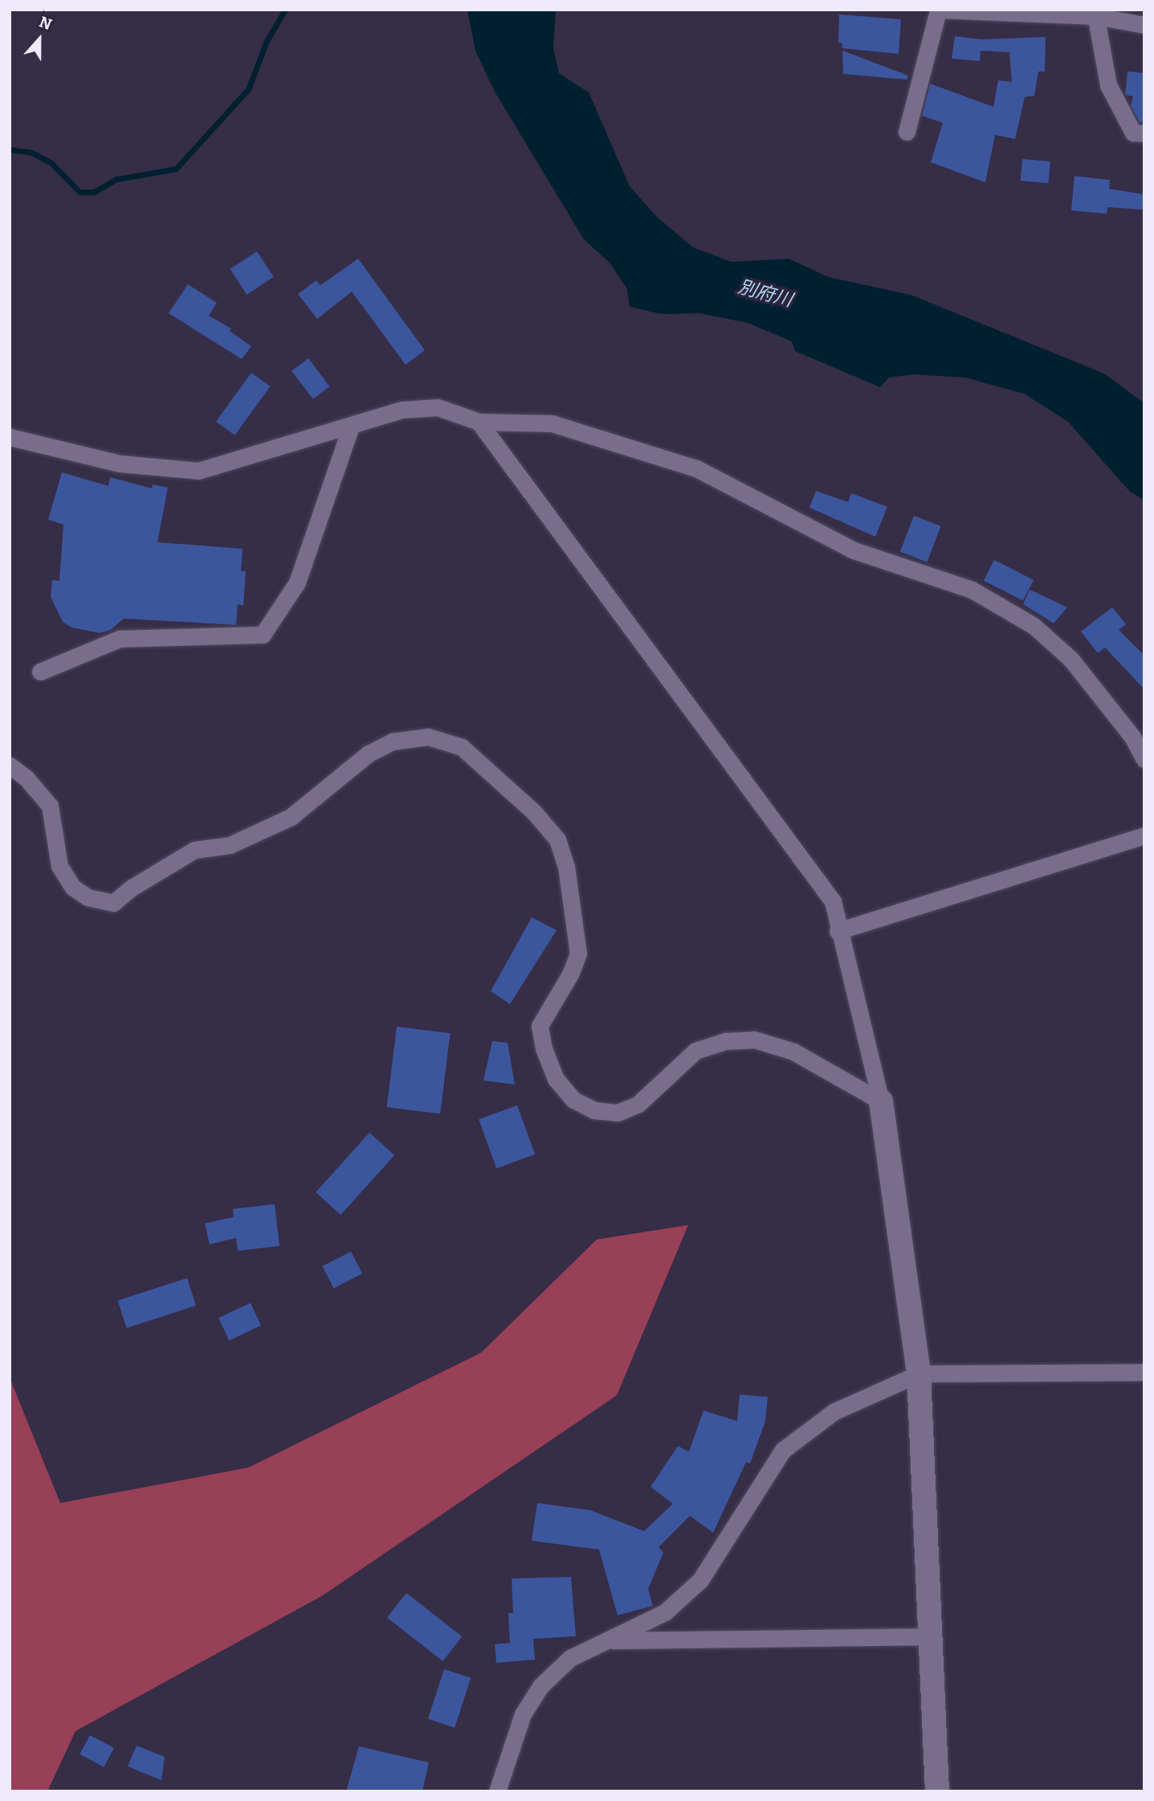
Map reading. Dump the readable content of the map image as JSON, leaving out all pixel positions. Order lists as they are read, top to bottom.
{
  "water": ["別府川"],
  "north": "top"
}
